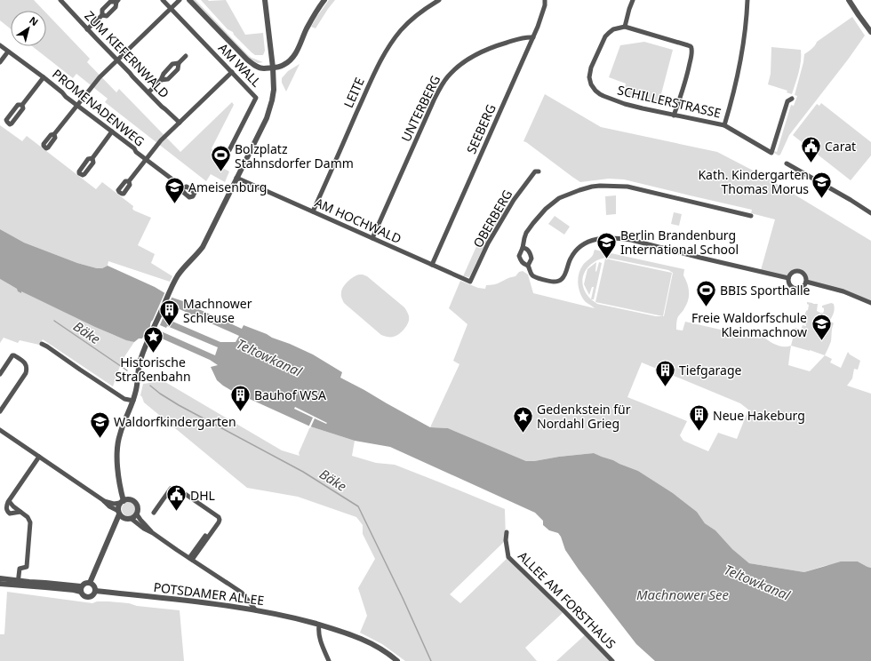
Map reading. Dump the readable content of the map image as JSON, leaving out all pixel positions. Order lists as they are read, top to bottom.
{
  "streets": {
    "street": [
      "ZUM KIEFERNWALD",
      "AM WALL",
      "LEITE",
      "SCHILLERSTRASSE",
      "PROMENADENWEG",
      "UNTERBERG",
      "SEEBERG",
      "OBERBERG",
      "AM HOCHWALD",
      "POTSDAMER ALLEE",
      "ALLEE AM FORSTHAUS"
    ]
  },
  "crossings": [
    ["LEITE", "AM HOCHWALD"],
    ["UNTERBERG", "SEEBERG"],
    ["UNTERBERG", "AM HOCHWALD"],
    ["SEEBERG", "AM HOCHWALD"],
    ["OBERBERG", "AM HOCHWALD"]
  ],
  "water": ["Bäke", "Teltowkanal", "Machnower See"],
  "places": {
    "public building": ["Carat", "DHL"],
    "sports": ["Bolzplatz Stahnsdorfer Damm", "BBIS Sporthalle"],
    "school or university": [
      "Kath. Kindergarten Thomas Morus",
      "Ameisenburg",
      "Berlin Brandenburg International School",
      "Freie Waldorfschule Kleinmachnow",
      "Waldorfkindergarten"
    ],
    "building": [
      "Machnower Schleuse",
      "Tiefgarage",
      "Bauhof WSA",
      "Neue Hakeburg"
    ],
    "place": ["Historische Straßenbahn", "Gedenkstein für Nordahl Grieg"]
  },
  "north": "top right"
}
